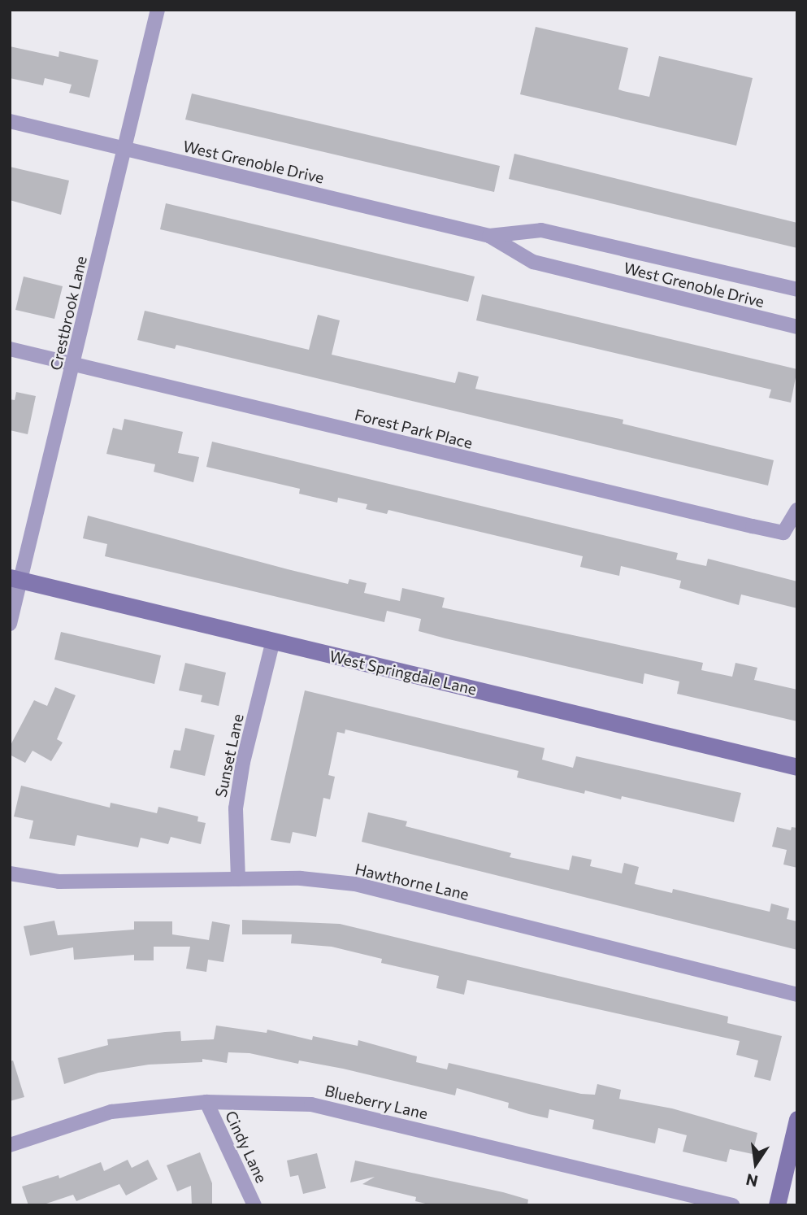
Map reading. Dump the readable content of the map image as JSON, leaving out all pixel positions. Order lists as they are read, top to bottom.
{
  "streets": {
    "street": [
      "West Grenoble Drive",
      "Crestbrook Lane",
      "Forest Park Place",
      "West Springdale Lane",
      "Sunset Lane",
      "Hawthorne Lane",
      "Blueberry Lane",
      "Cindy Lane"
    ]
  },
  "crossings": [
    ["West Grenoble Drive", "Crestbrook Lane"],
    ["Crestbrook Lane", "Forest Park Place"],
    ["Crestbrook Lane", "West Springdale Lane"],
    ["West Springdale Lane", "Sunset Lane"],
    ["Sunset Lane", "Hawthorne Lane"],
    ["Blueberry Lane", "Cindy Lane"]
  ],
  "north": "bottom"
}
